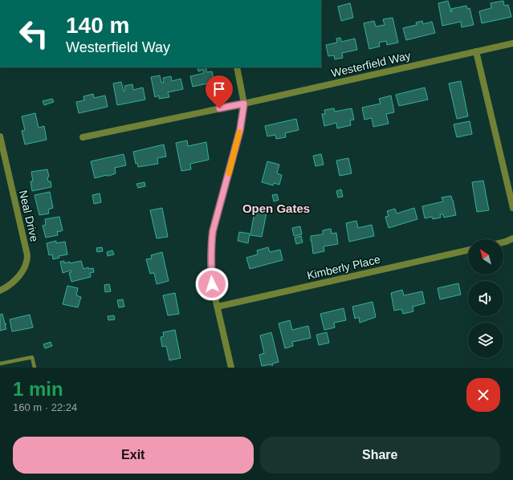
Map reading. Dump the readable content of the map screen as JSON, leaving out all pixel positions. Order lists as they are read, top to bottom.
{
  "streets": {
    "street": ["Westerfield Way", "Neal Drive", "Kimberly Place"]
  },
  "districts": ["Open Gates"],
  "north": "top left",
  "page": {
    "turn": ["140 m", "Westerfield Way"],
    "heading": ["1 min", "160 m · 22:24"],
    "buttons": ["Exit", "Share"]
  }
}
